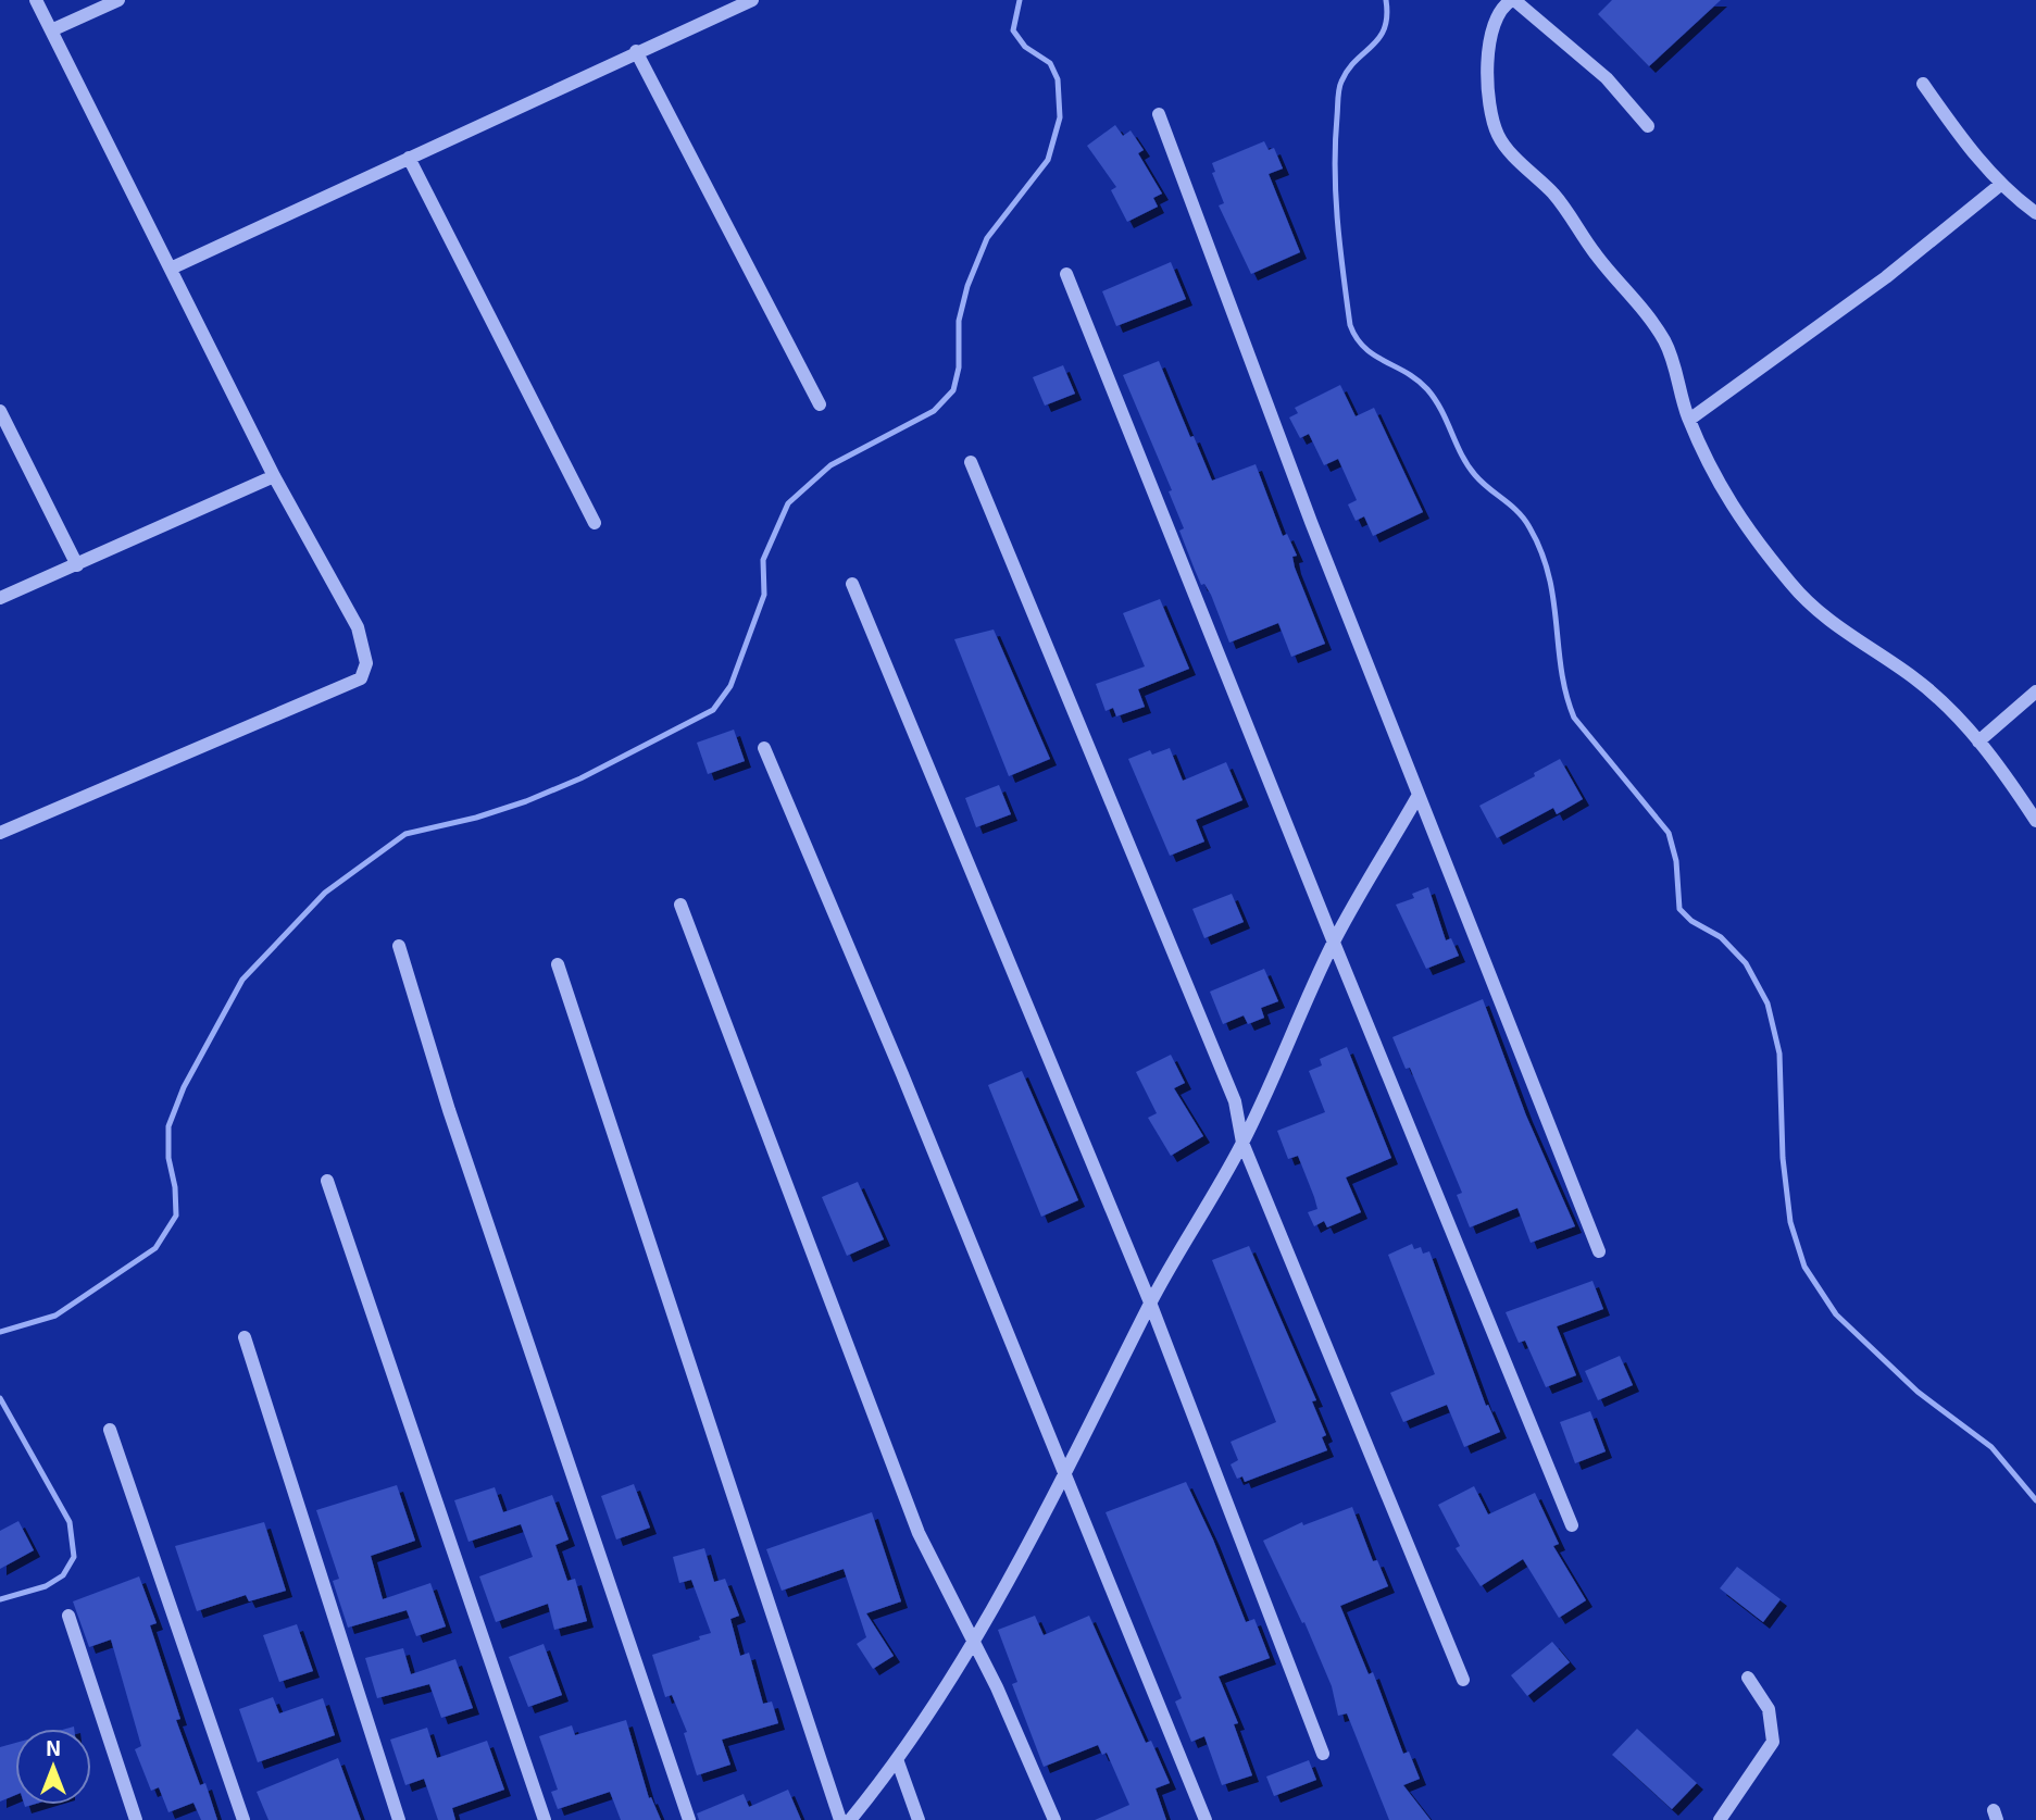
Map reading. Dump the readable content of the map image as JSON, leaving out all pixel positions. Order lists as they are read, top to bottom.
{
  "north": "top"
}
